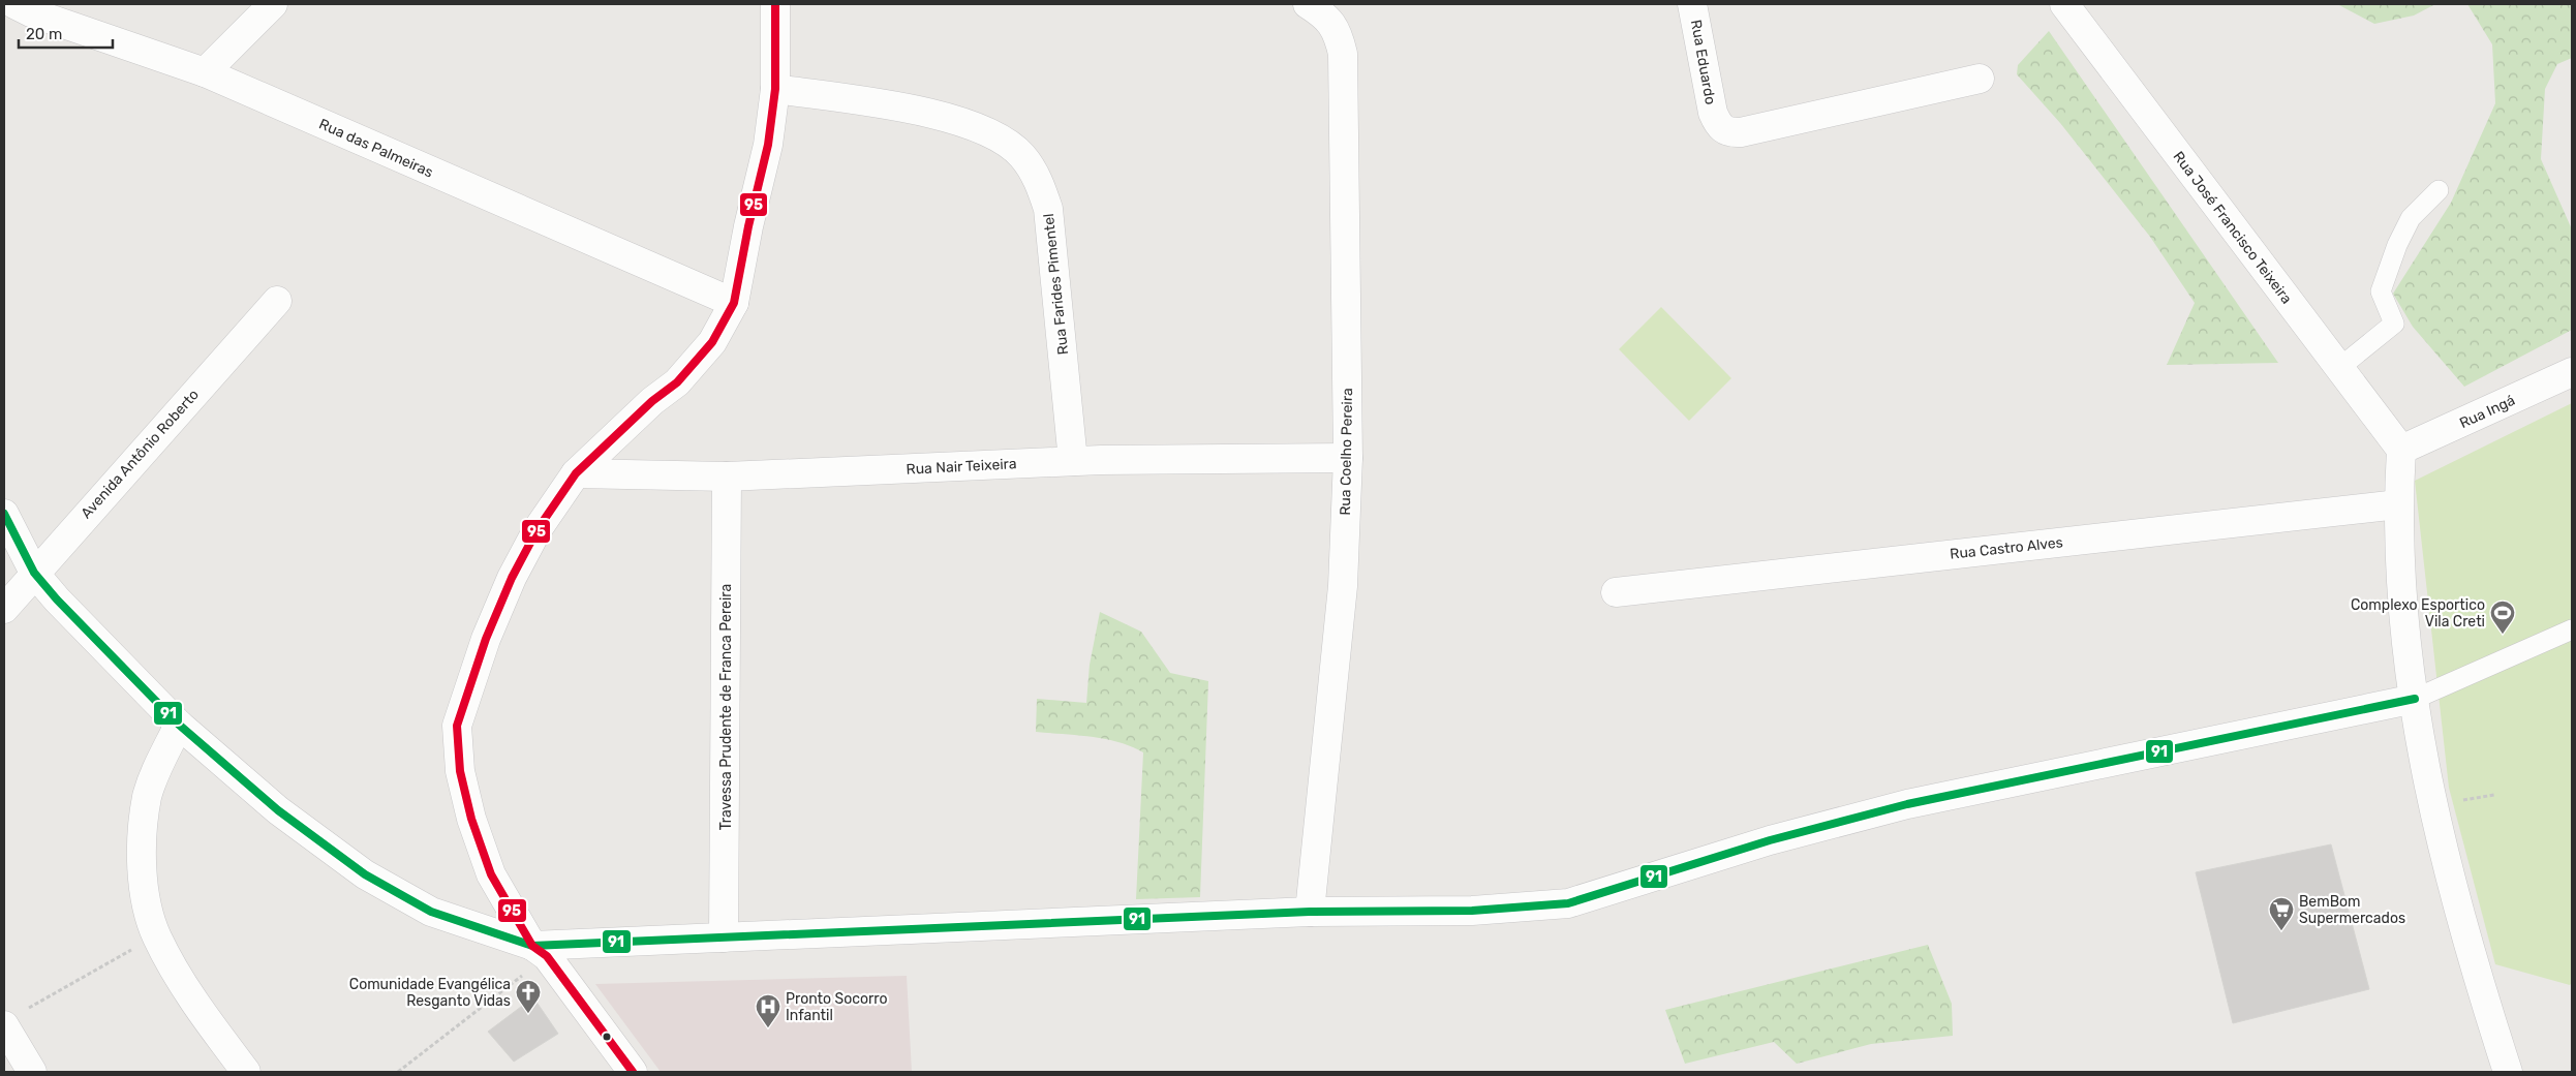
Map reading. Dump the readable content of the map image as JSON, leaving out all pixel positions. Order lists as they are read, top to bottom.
{
  "streets": {
    "street": [
      "Rua Eduardo",
      "Rua das Palmeiras",
      "Rua José Francisco Teixeira",
      "Rua Farides Pimentel",
      "Rua Ingá",
      "Rua Coelho Pereira",
      "Avenida Antônio Roberto",
      "Rua Nair Teixeira",
      "Rua Castro Alves",
      "Travessa Prudente de Franca Pereira"
    ]
  },
  "crossings": [
    ["Rua José Francisco Teixeira", "Rua Ingá"],
    ["Rua Farides Pimentel", "Rua Nair Teixeira"],
    ["Rua Coelho Pereira", "Rua Nair Teixeira"],
    ["Rua Nair Teixeira", "Travessa Prudente de Franca Pereira"]
  ],
  "places": {
    "sports": ["Complexo Esportico Vila Creti"],
    "supermarket": ["BemBom Supermercados"],
    "church": ["Comunidade Evangélica Resganto Vidas"],
    "hospital": ["Pronto Socorro Infantil"]
  },
  "lines": ["transit line 95", "transit line 91"],
  "scale_bar": "20 m"
}
